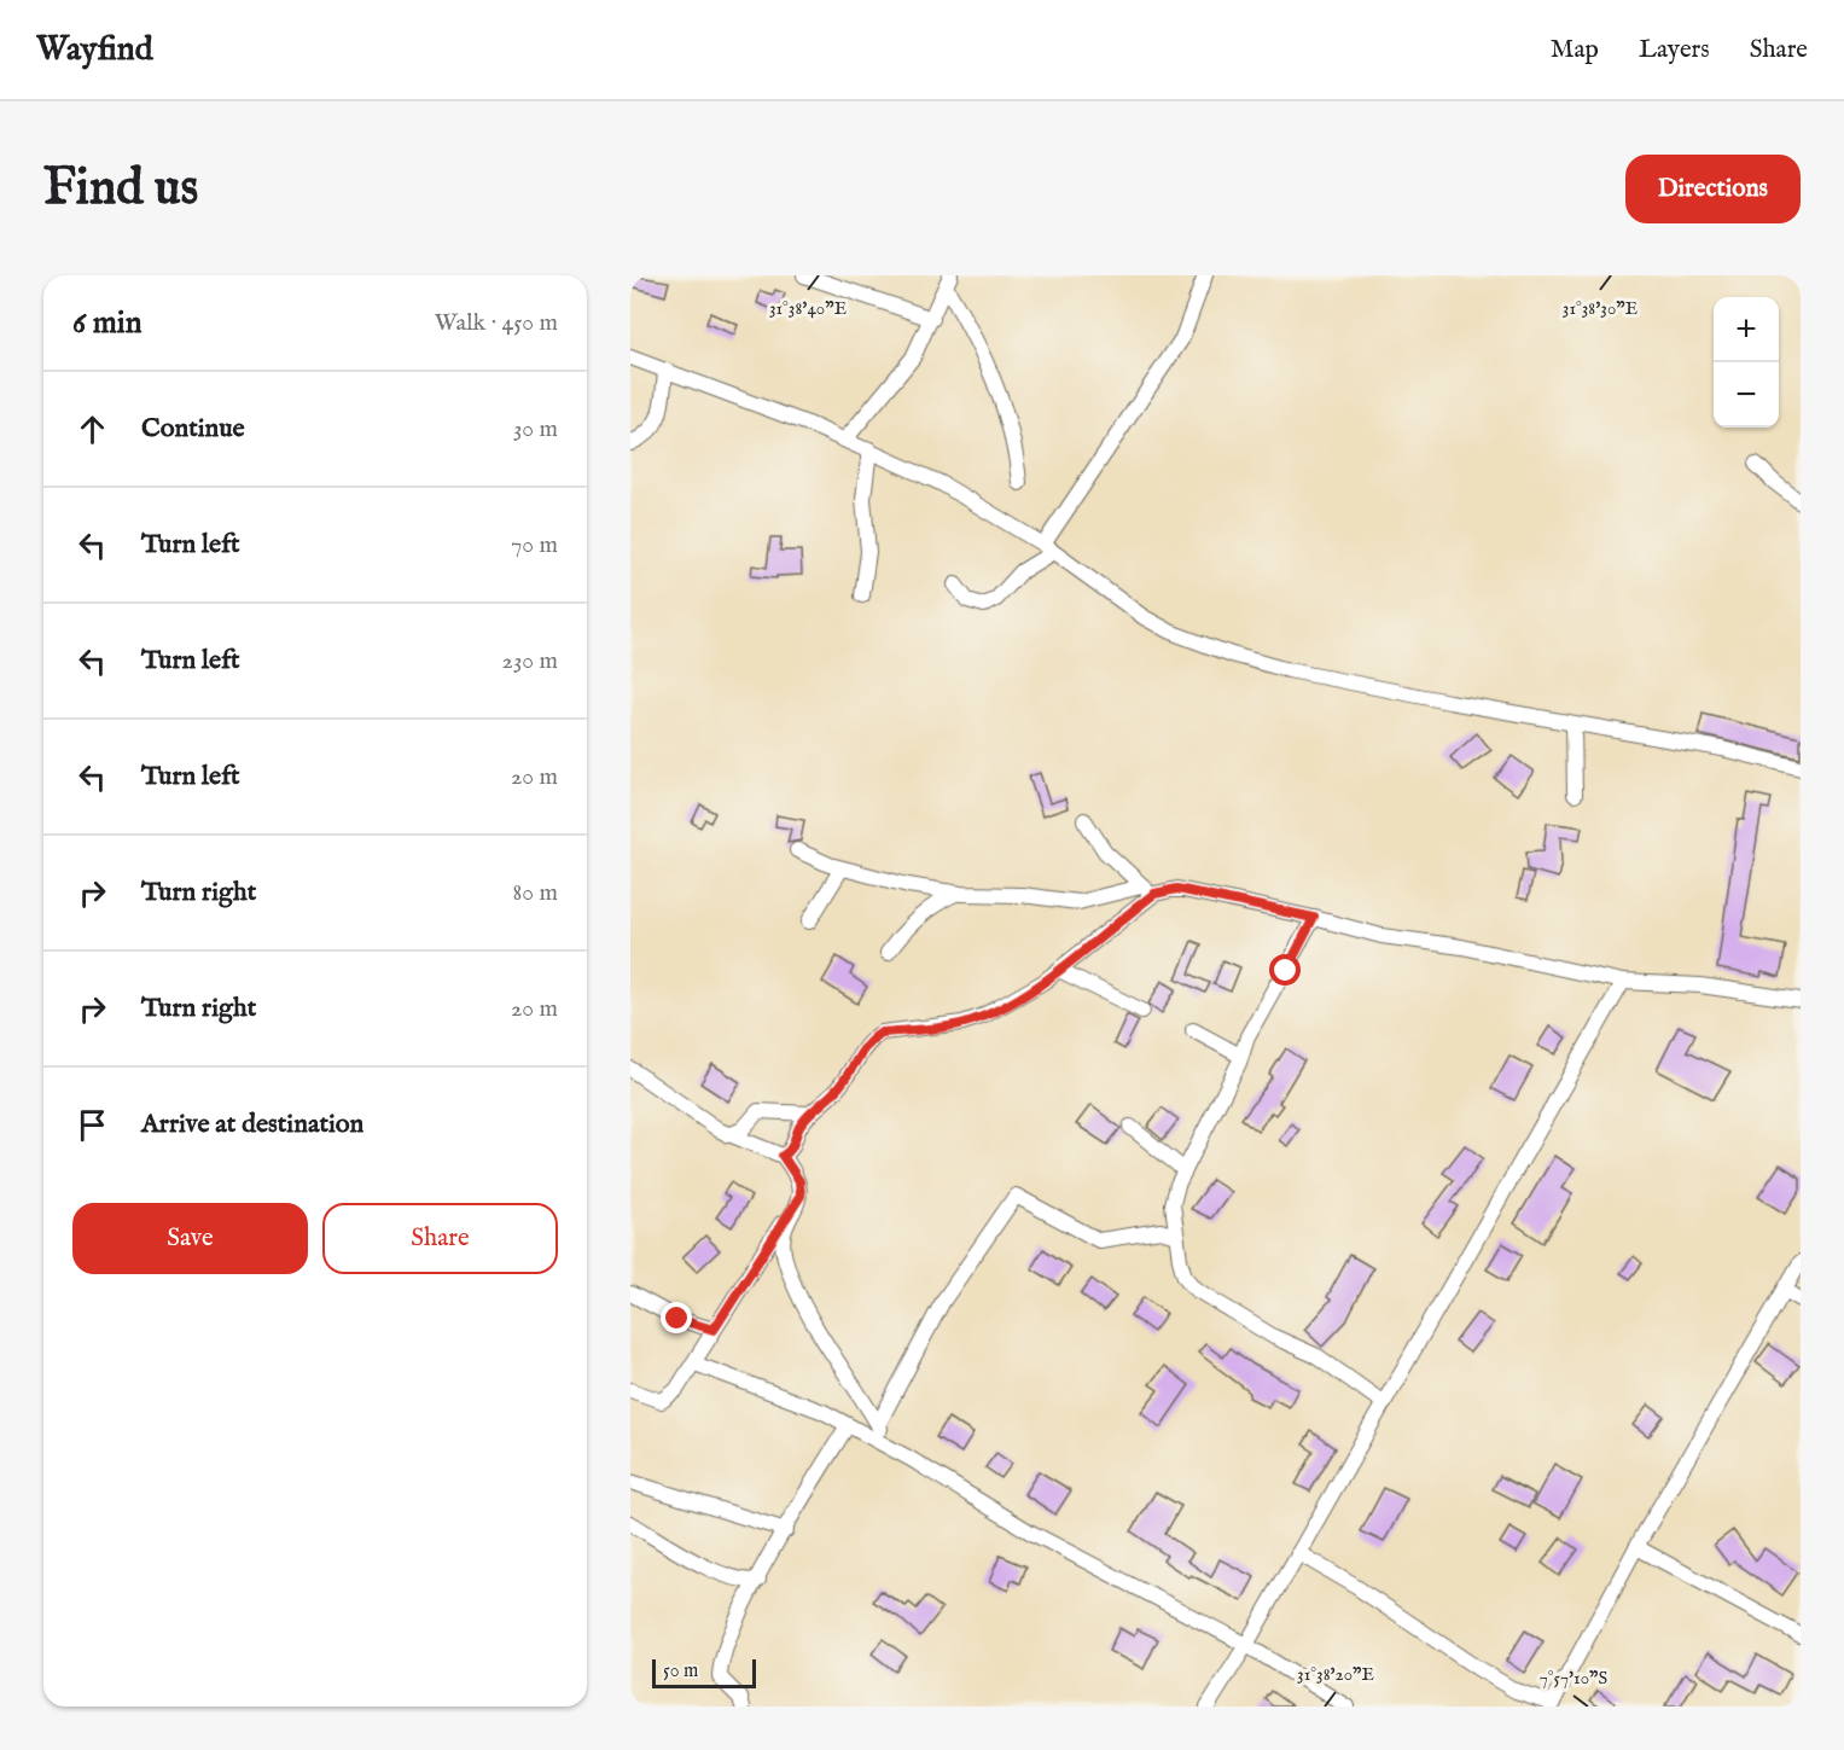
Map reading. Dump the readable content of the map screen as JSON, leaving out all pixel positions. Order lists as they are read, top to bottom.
{
  "scale_bar": "50 m",
  "page": {
    "header": "Wayfind",
    "nav": ["Map", "Layers", "Share"],
    "buttons": [
      "Directions",
      ["Save", "Share"]
    ],
    "title": "Find us",
    "heading": ["6 min", "Walk · 450 m"],
    "map_buttons": ["+", "−"],
    "list": [
      ["Continue", "30 m"],
      ["Turn left", "70 m"],
      ["Turn left", "230 m"],
      ["Turn left", "20 m"],
      ["Turn right", "80 m"],
      ["Turn right", "20 m"],
      "Arrive at destination"
    ],
    "scale": "50 m"
  },
  "coordinates": [
    "31°38'40\"E",
    "31°38'30\"E",
    "31°38'20\"E",
    "7°57'10\"S"
  ]
}
